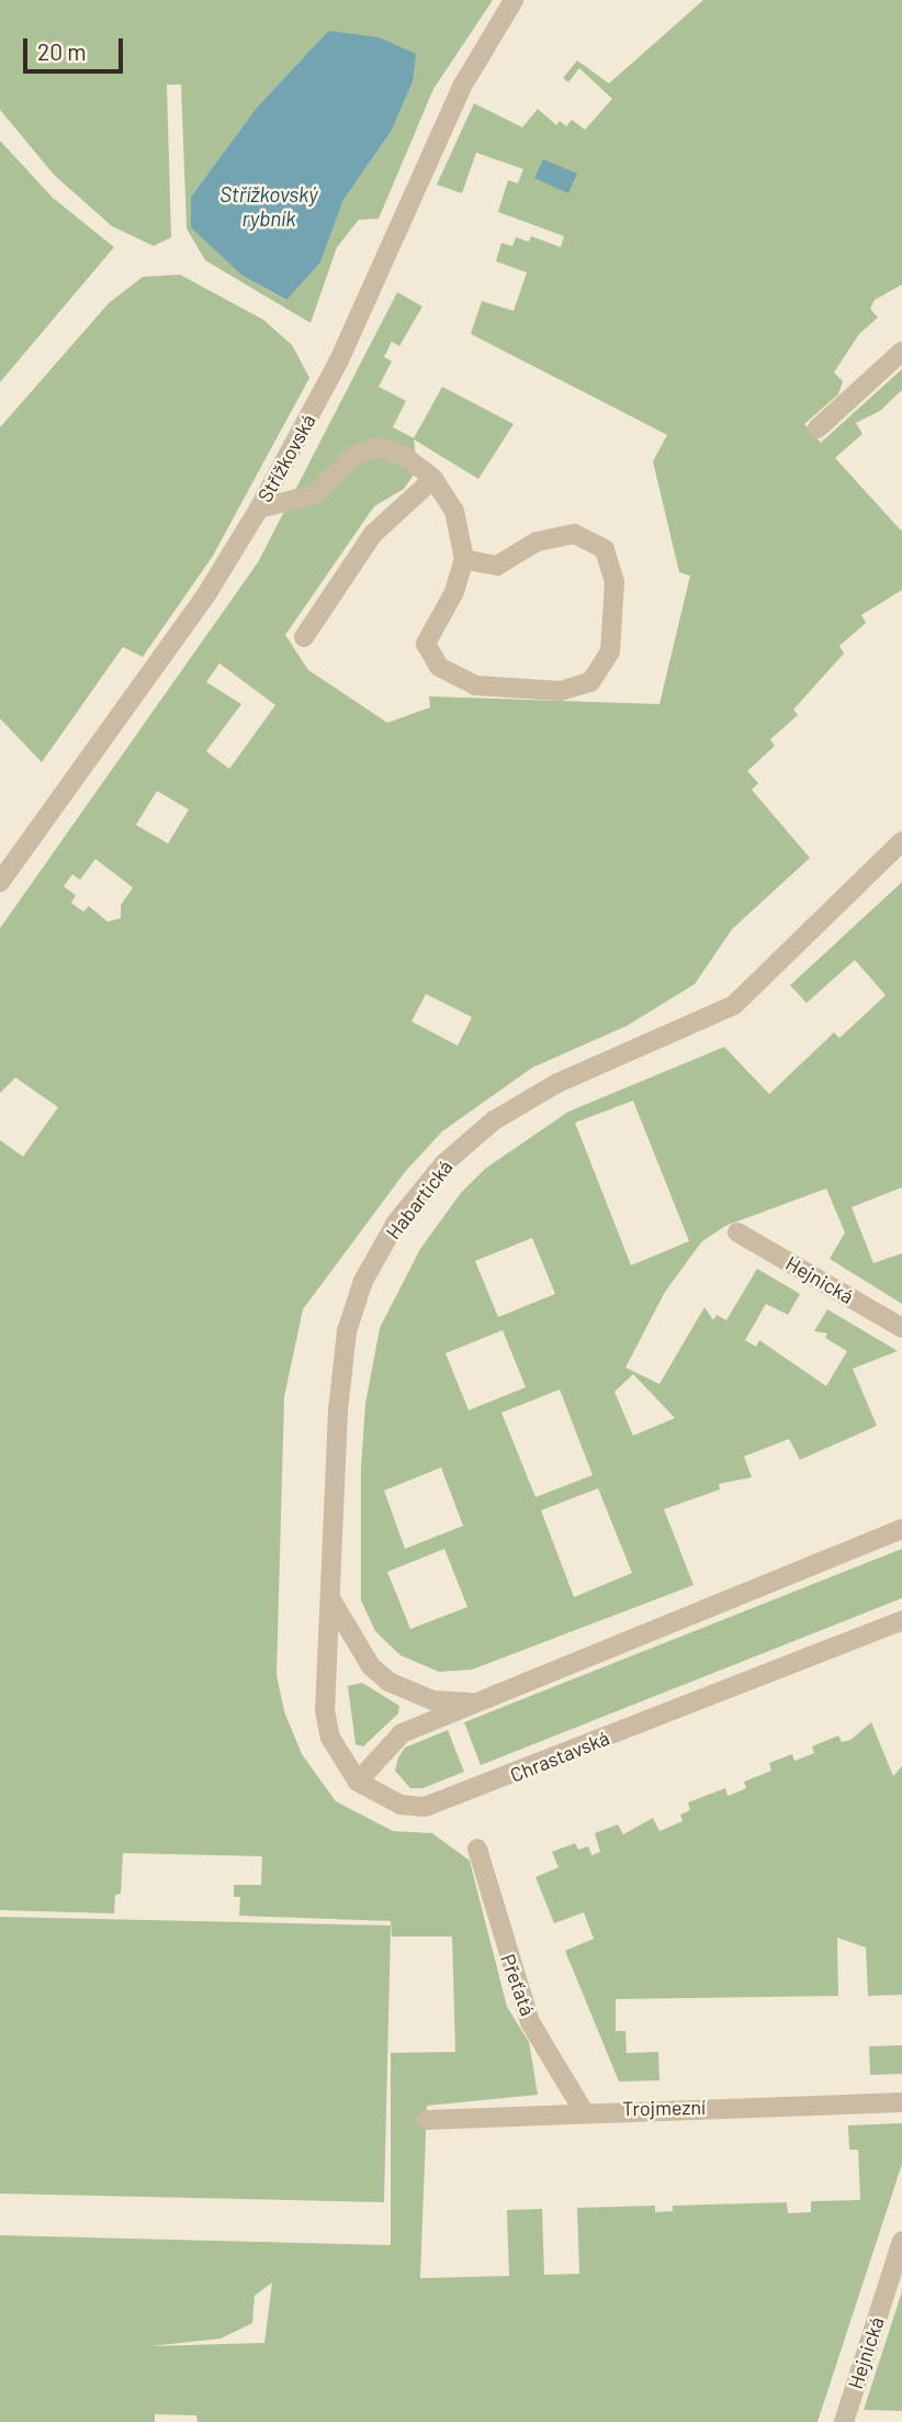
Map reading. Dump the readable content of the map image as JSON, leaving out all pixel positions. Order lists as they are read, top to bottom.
{
  "streets": {
    "street": [
      "Střížkovská",
      "Habartická",
      "Hejnická",
      "Chrastavská",
      "Přeťatá",
      "Trojmezní"
    ]
  },
  "crossings": [
    ["Habartická", "Chrastavská"],
    ["Přeťatá", "Trojmezní"]
  ],
  "water": ["Střížkovský rybník"],
  "scale_bar": "20 m"
}
